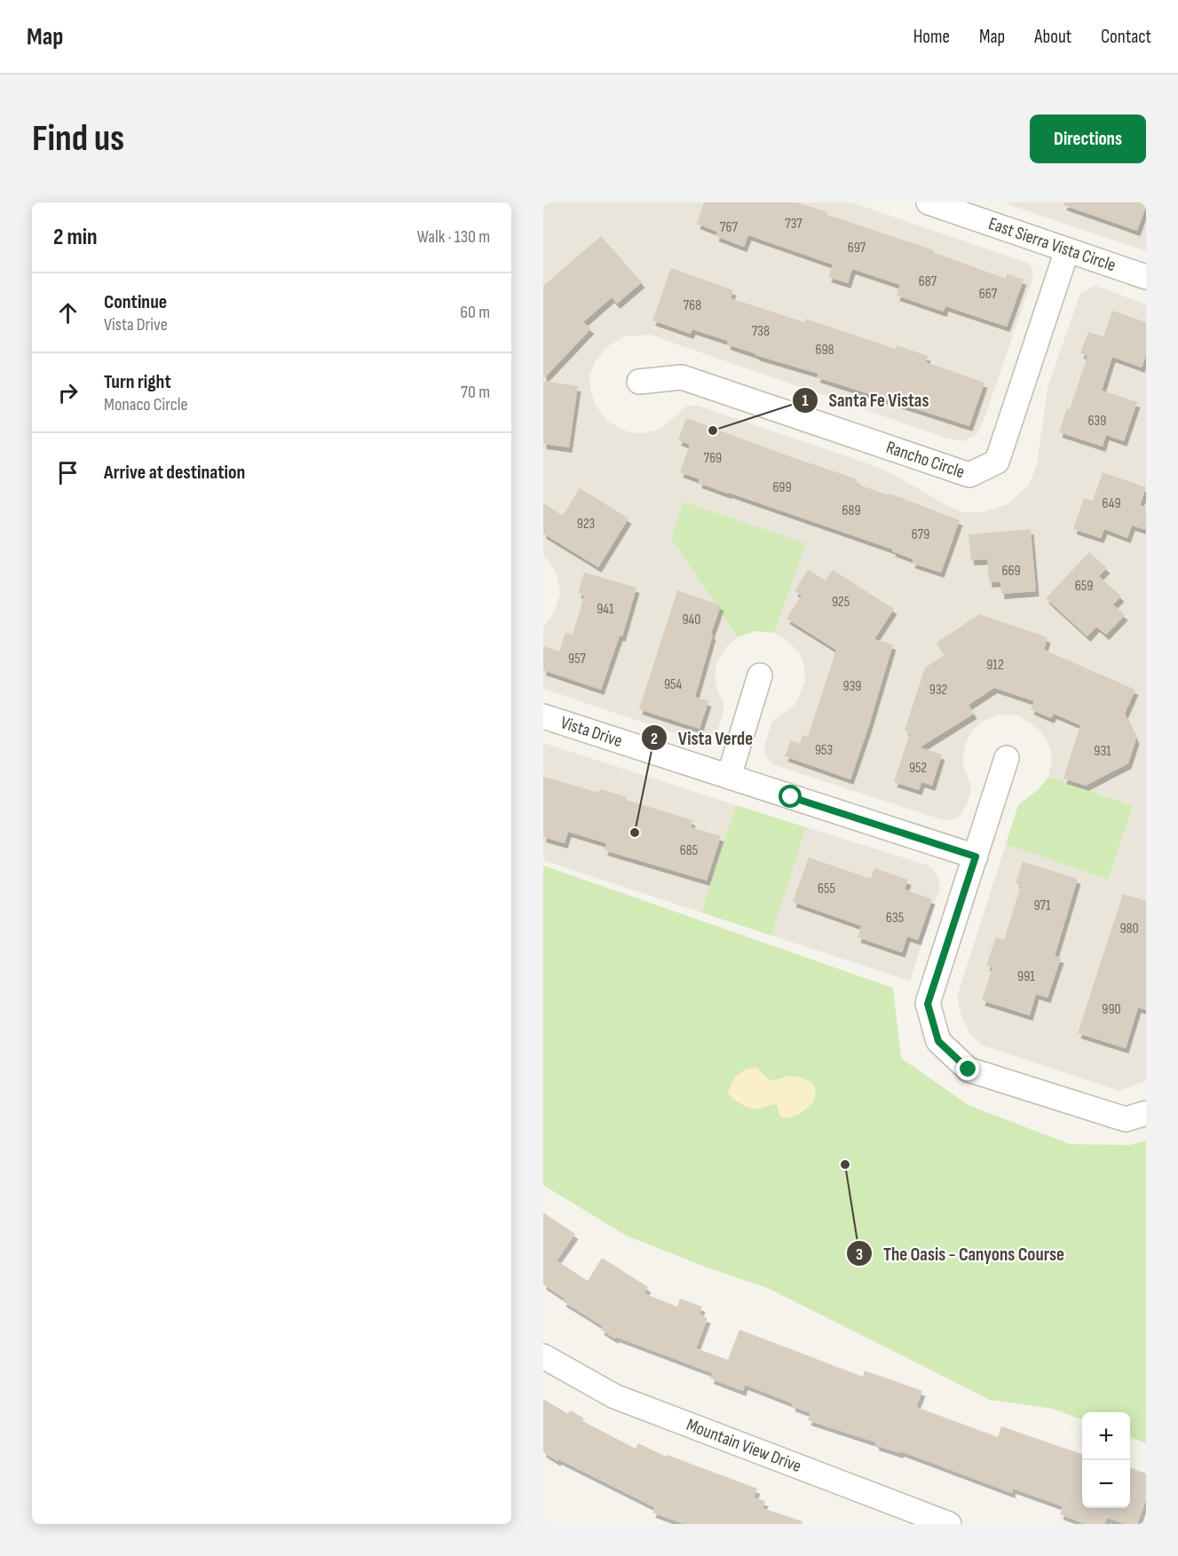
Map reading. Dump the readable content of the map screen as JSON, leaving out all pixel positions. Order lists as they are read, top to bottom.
{
  "streets": {
    "street": [
      "East Sierra Vista Circle",
      "Rancho Circle",
      "Vista Drive",
      "Mountain View Drive"
    ]
  },
  "crossings": [
    ["East Sierra Vista Circle", "Rancho Circle"]
  ],
  "places": ["Santa Fe Vistas", "Vista Verde", "The Oasis - Canyons Course"],
  "house_numbers": [
    "737",
    "767",
    "697",
    "687",
    "667",
    "768",
    "738",
    "698",
    "639",
    "769",
    "699",
    "649",
    "689",
    "923",
    "679",
    "669",
    "659",
    "925",
    "941",
    "940",
    "957",
    "912",
    "954",
    "939",
    "932",
    "953",
    "931",
    "952",
    "685",
    "655",
    "971",
    "635",
    "980",
    "991",
    "990"
  ],
  "page": {
    "header": "Map",
    "nav": [
      "Home",
      "Map",
      "About",
      "Contact"
    ],
    "buttons": "Directions",
    "title": "Find us",
    "heading": ["2 min", "Walk · 130 m"],
    "list": [
      ["Continue", "Vista Drive", "60 m"],
      ["Turn right", "Monaco Circle", "70 m"],
      "Arrive at destination"
    ],
    "map_buttons": ["+", "−"]
  }
}
